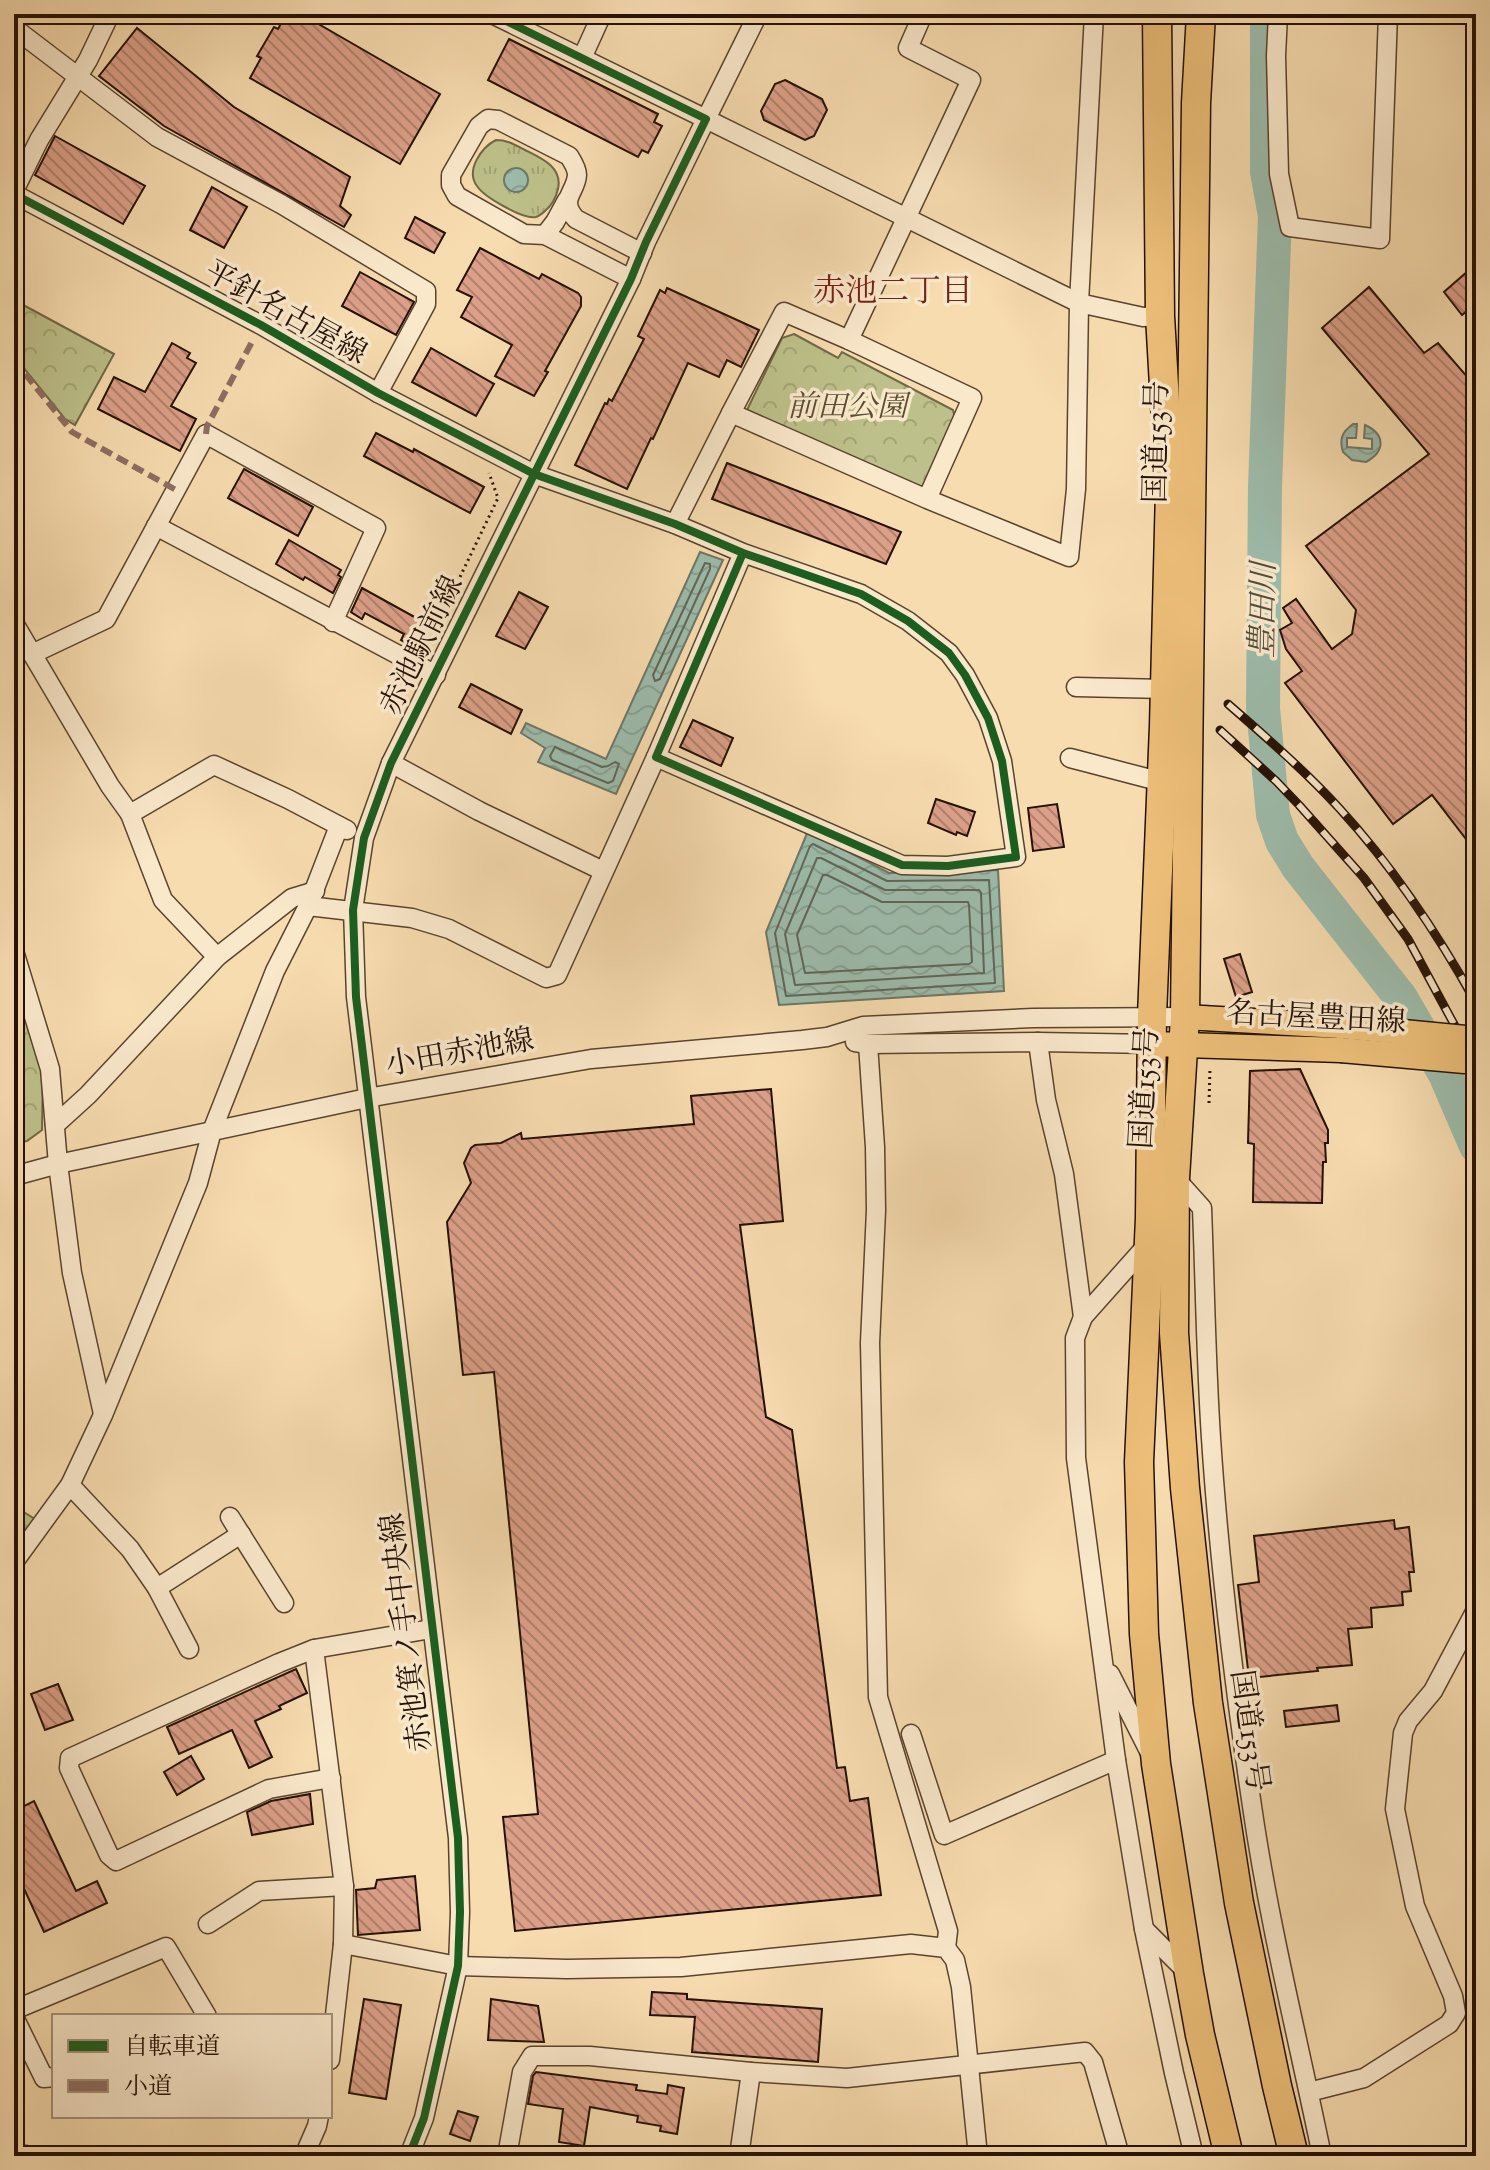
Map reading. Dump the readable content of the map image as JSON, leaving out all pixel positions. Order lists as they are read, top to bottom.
{
  "streets": {
    "highway": ["国道153号"],
    "main road": ["名古屋豊田線"],
    "street": [
      "平針名古屋線",
      "赤池駅前線",
      "小田赤池線",
      "赤池箕ノ手中央線"
    ]
  },
  "crossings": [
    ["平針名古屋線", "赤池駅前線"],
    ["国道153号", "名古屋豊田線"],
    ["国道153号", "小田赤池線"],
    ["赤池駅前線", "小田赤池線"],
    ["赤池駅前線", "赤池箕ノ手中央線"],
    ["名古屋豊田線", "小田赤池線"],
    ["小田赤池線", "赤池箕ノ手中央線"]
  ],
  "districts": ["赤池二丁目"],
  "water": ["豊田川"],
  "parks": ["前田公園"],
  "legend": ["自転車道", "小道"]
}
